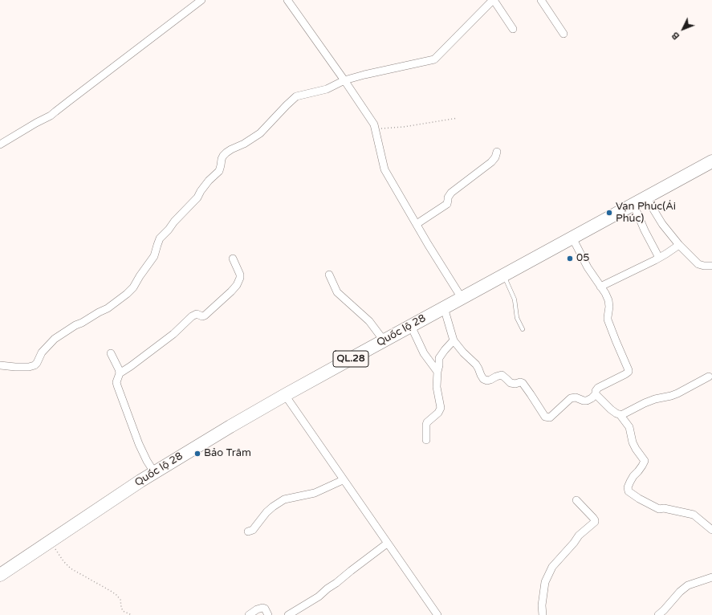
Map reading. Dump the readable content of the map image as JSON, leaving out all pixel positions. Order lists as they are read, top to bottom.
{
  "streets": {
    "highway": ["Quốc lộ 28", "QL.28"]
  },
  "places": ["Vạn Phúc(Ái Phúc)", "05", "Bảo Trâm"],
  "north": "bottom left"
}
